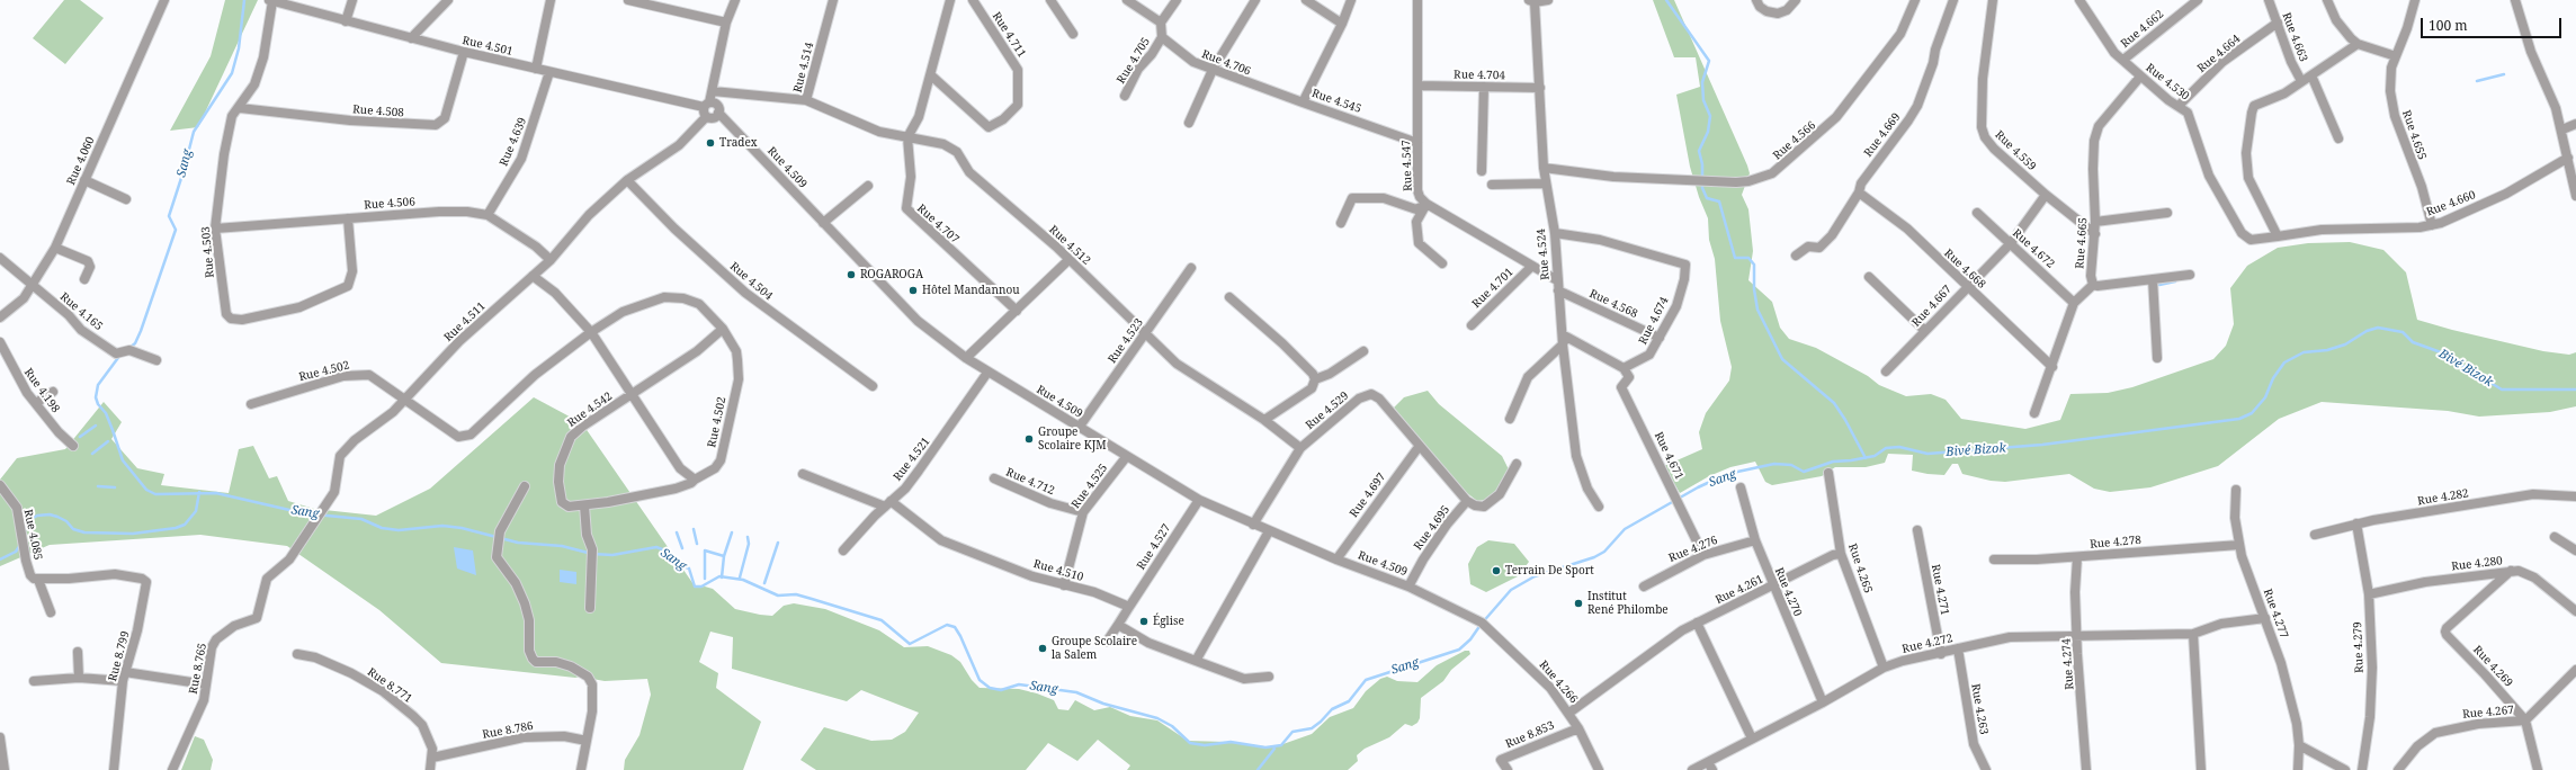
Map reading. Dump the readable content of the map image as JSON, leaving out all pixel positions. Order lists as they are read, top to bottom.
{
  "streets": {
    "street": [
      "Rue 4.662",
      "Rue 4.711",
      "Rue 4.663",
      "Rue 4.501",
      "Rue 4.664",
      "Rue 4.705",
      "Rue 4.706",
      "Rue 4.514",
      "Rue 4.704",
      "Rue 4.530",
      "Rue 4.545",
      "Rue 4.508",
      "Rue 4.669",
      "Rue 4.655",
      "Rue 4.566",
      "Rue 4.639",
      "Rue 4.559",
      "Rue 4.060",
      "Rue 4.547",
      "Rue 4.509",
      "Rue 4.506",
      "Rue 4.660",
      "Rue 4.707",
      "Rue 4.665",
      "Rue 4.512",
      "Rue 4.672",
      "Rue 4.503",
      "Rue 4.524",
      "Rue 4.668",
      "Rue 4.504",
      "Rue 4.701",
      "Rue 4.568",
      "Rue 4.667",
      "Rue 4.165",
      "Rue 4.674",
      "Rue 4.511",
      "Rue 4.523",
      "Rue 4.502",
      "Rue 4.198",
      "Rue 4.542",
      "Rue 4.529",
      "Rue 4.671",
      "Rue 4.521",
      "Rue 4.712",
      "Rue 4.525",
      "Rue 4.697",
      "Rue 4.282",
      "Rue 4.695",
      "Rue 4.085",
      "Rue 4.278",
      "Rue 4.527",
      "Rue 4.276",
      "Rue 4.280",
      "Rue 4.265",
      "Rue 4.510",
      "Rue 4.261",
      "Rue 4.271",
      "Rue 4.270",
      "Rue 4.277",
      "Rue 4.272",
      "Rue 4.279",
      "Rue 8.799",
      "Rue 4.274",
      "Rue 4.269",
      "Rue 8.765",
      "Rue 4.266",
      "Rue 8.771",
      "Rue 4.263",
      "Rue 4.267",
      "Rue 8.786",
      "Rue 8.853"
    ]
  },
  "crossings": [
    ["Rue 4.662", "Rue 4.530"],
    ["Rue 4.663", "Rue 4.664"],
    ["Rue 4.501", "Rue 4.508"],
    ["Rue 4.501", "Rue 4.639"],
    ["Rue 4.501", "Rue 4.509"],
    ["Rue 4.501", "Rue 4.503"],
    ["Rue 4.664", "Rue 4.530"],
    ["Rue 4.705", "Rue 4.706"],
    ["Rue 4.706", "Rue 4.545"],
    ["Rue 4.514", "Rue 4.512"],
    ["Rue 4.704", "Rue 4.547"],
    ["Rue 4.704", "Rue 4.524"],
    ["Rue 4.530", "Rue 4.660"],
    ["Rue 4.530", "Rue 4.665"],
    ["Rue 4.545", "Rue 4.547"],
    ["Rue 4.508", "Rue 4.503"],
    ["Rue 4.669", "Rue 4.668"],
    ["Rue 4.655", "Rue 4.660"],
    ["Rue 4.566", "Rue 4.524"],
    ["Rue 4.639", "Rue 4.506"],
    ["Rue 4.559", "Rue 4.665"],
    ["Rue 4.559", "Rue 4.667"],
    ["Rue 4.060", "Rue 4.165"],
    ["Rue 4.547", "Rue 4.524"],
    ["Rue 4.547", "Rue 4.701"],
    ["Rue 4.509", "Rue 4.523"],
    ["Rue 4.509", "Rue 4.529"],
    ["Rue 4.509", "Rue 4.521"],
    ["Rue 4.509", "Rue 4.525"],
    ["Rue 4.509", "Rue 4.697"],
    ["Rue 4.509", "Rue 4.695"],
    ["Rue 4.509", "Rue 4.527"],
    ["Rue 4.509", "Rue 4.266"],
    ["Rue 4.506", "Rue 4.503"],
    ["Rue 4.506", "Rue 4.511"],
    ["Rue 4.707", "Rue 4.512"],
    ["Rue 4.665", "Rue 4.672"],
    ["Rue 4.665", "Rue 4.668"],
    ["Rue 4.512", "Rue 4.523"],
    ["Rue 4.512", "Rue 4.529"],
    ["Rue 4.672", "Rue 4.667"],
    ["Rue 4.524", "Rue 4.568"],
    ["Rue 4.524", "Rue 4.674"],
    ["Rue 4.668", "Rue 4.667"],
    ["Rue 4.504", "Rue 4.511"],
    ["Rue 4.568", "Rue 4.674"],
    ["Rue 4.674", "Rue 4.671"],
    ["Rue 4.511", "Rue 4.502"],
    ["Rue 4.511", "Rue 8.765"],
    ["Rue 4.502", "Rue 4.542"],
    ["Rue 4.529", "Rue 4.697"],
    ["Rue 4.529", "Rue 4.695"],
    ["Rue 4.671", "Rue 4.276"],
    ["Rue 4.521", "Rue 4.510"],
    ["Rue 4.712", "Rue 4.525"],
    ["Rue 4.525", "Rue 4.510"],
    ["Rue 4.282", "Rue 4.279"],
    ["Rue 4.085", "Rue 8.799"],
    ["Rue 4.278", "Rue 4.277"],
    ["Rue 4.278", "Rue 4.274"],
    ["Rue 4.527", "Rue 4.510"],
    ["Rue 4.276", "Rue 4.270"],
    ["Rue 4.280", "Rue 4.279"],
    ["Rue 4.280", "Rue 4.269"],
    ["Rue 4.265", "Rue 4.261"],
    ["Rue 4.265", "Rue 4.272"],
    ["Rue 4.261", "Rue 4.270"],
    ["Rue 4.261", "Rue 4.266"],
    ["Rue 4.271", "Rue 4.272"],
    ["Rue 4.270", "Rue 4.272"],
    ["Rue 4.277", "Rue 4.272"],
    ["Rue 4.272", "Rue 4.274"],
    ["Rue 4.272", "Rue 4.263"],
    ["Rue 4.269", "Rue 4.267"],
    ["Rue 4.266", "Rue 8.853"],
    ["Rue 8.771", "Rue 8.786"]
  ],
  "water": ["Sang", "Bivé Bizok"],
  "places": [
    "Tradex",
    "ROGAROGA",
    "Hôtel Mandannou",
    "Groupe Scolaire KJM",
    "Terrain De Sport",
    "Institut René Philombe",
    "Église",
    "Groupe Scolaire la Salem"
  ],
  "scale_bar": "100 m"
}
